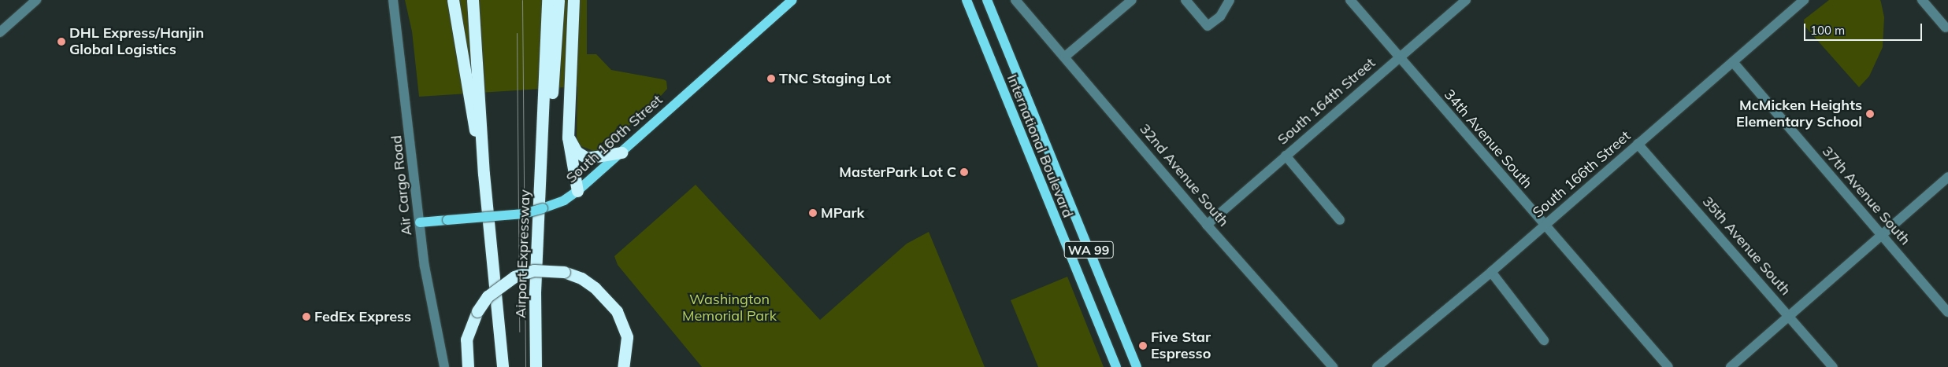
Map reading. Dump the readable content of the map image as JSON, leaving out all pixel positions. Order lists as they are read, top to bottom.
{
  "streets": {
    "highway": ["Airport Expressway"],
    "main road": ["South 160th Street", "International Boulevard", "WA 99"],
    "street": [
      "South 164th Street",
      "34th Avenue South",
      "South 166th Street",
      "32nd Avenue South",
      "Air Cargo Road",
      "37th Avenue South",
      "35th Avenue South"
    ]
  },
  "crossings": [
    ["South 164th Street", "34th Avenue South"],
    ["South 164th Street", "32nd Avenue South"],
    ["South 160th Street", "Air Cargo Road"],
    ["34th Avenue South", "South 166th Street"],
    ["South 166th Street", "37th Avenue South"],
    ["South 166th Street", "35th Avenue South"]
  ],
  "parks": ["Washington Memorial Park"],
  "places": [
    "DHL Express/Hanjin Global Logistics",
    "TNC Staging Lot",
    "McMicken Heights Elementary School",
    "MasterPark Lot C",
    "MPark",
    "FedEx Express",
    "Five Star Espresso"
  ],
  "scale_bar": "100 m"
}
